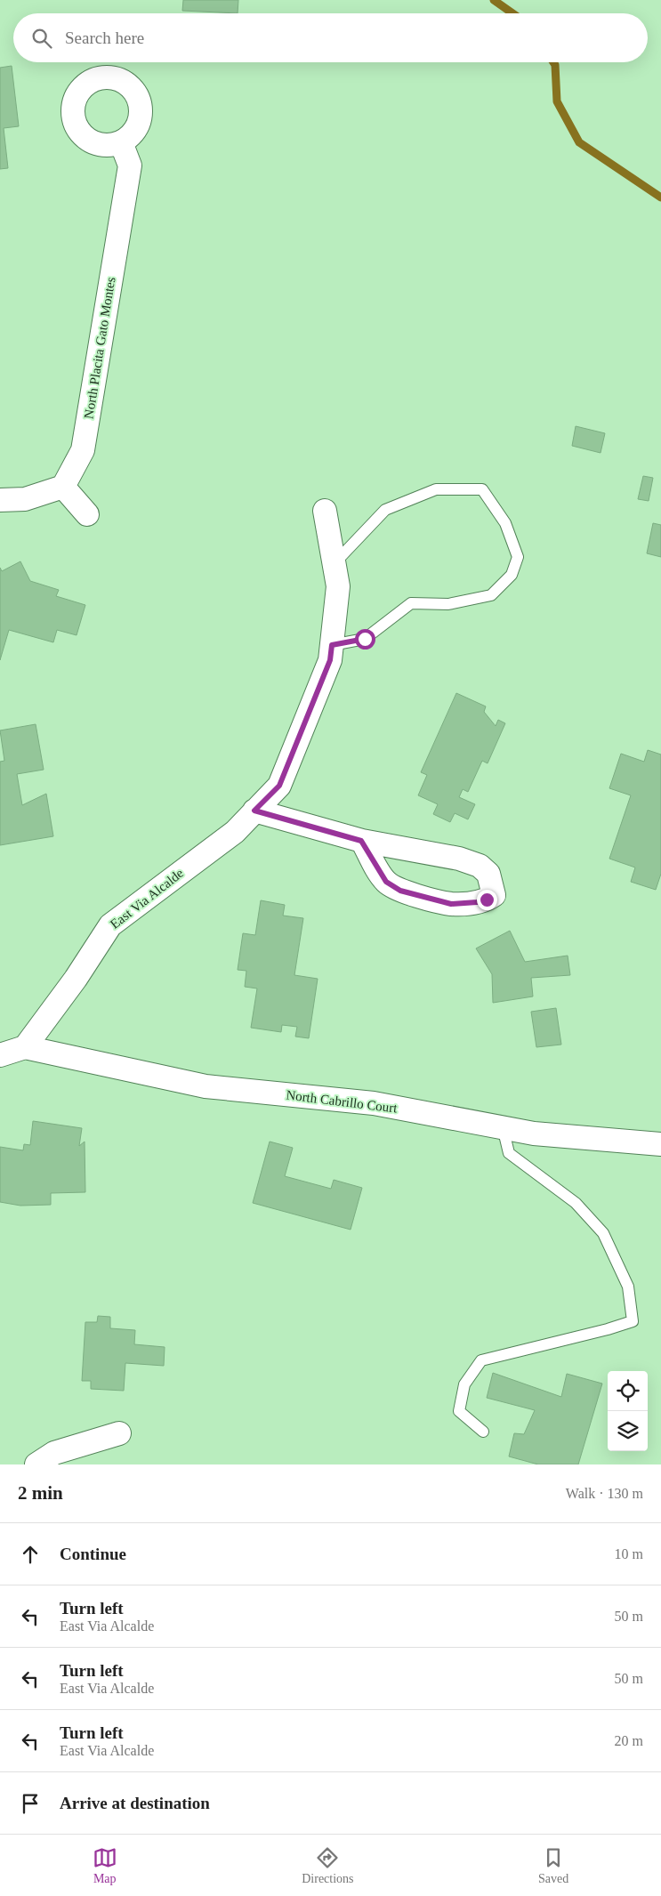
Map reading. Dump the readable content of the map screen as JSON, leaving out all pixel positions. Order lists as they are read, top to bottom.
{
  "streets": {
    "street": ["North Placita Gato Montes", "East Via Alcalde", "North Cabrillo Court"]
  },
  "crossings": [
    ["East Via Alcalde", "North Cabrillo Court"]
  ],
  "page": {
    "search": "Search here",
    "heading": ["2 min", "Walk · 130 m"],
    "list": [
      ["Continue", "10 m"],
      ["Turn left", "East Via Alcalde", "50 m"],
      ["Turn left", "East Via Alcalde", "50 m"],
      ["Turn left", "East Via Alcalde", "20 m"],
      "Arrive at destination"
    ],
    "nav": ["Map", "Directions", "Saved"]
  }
}
